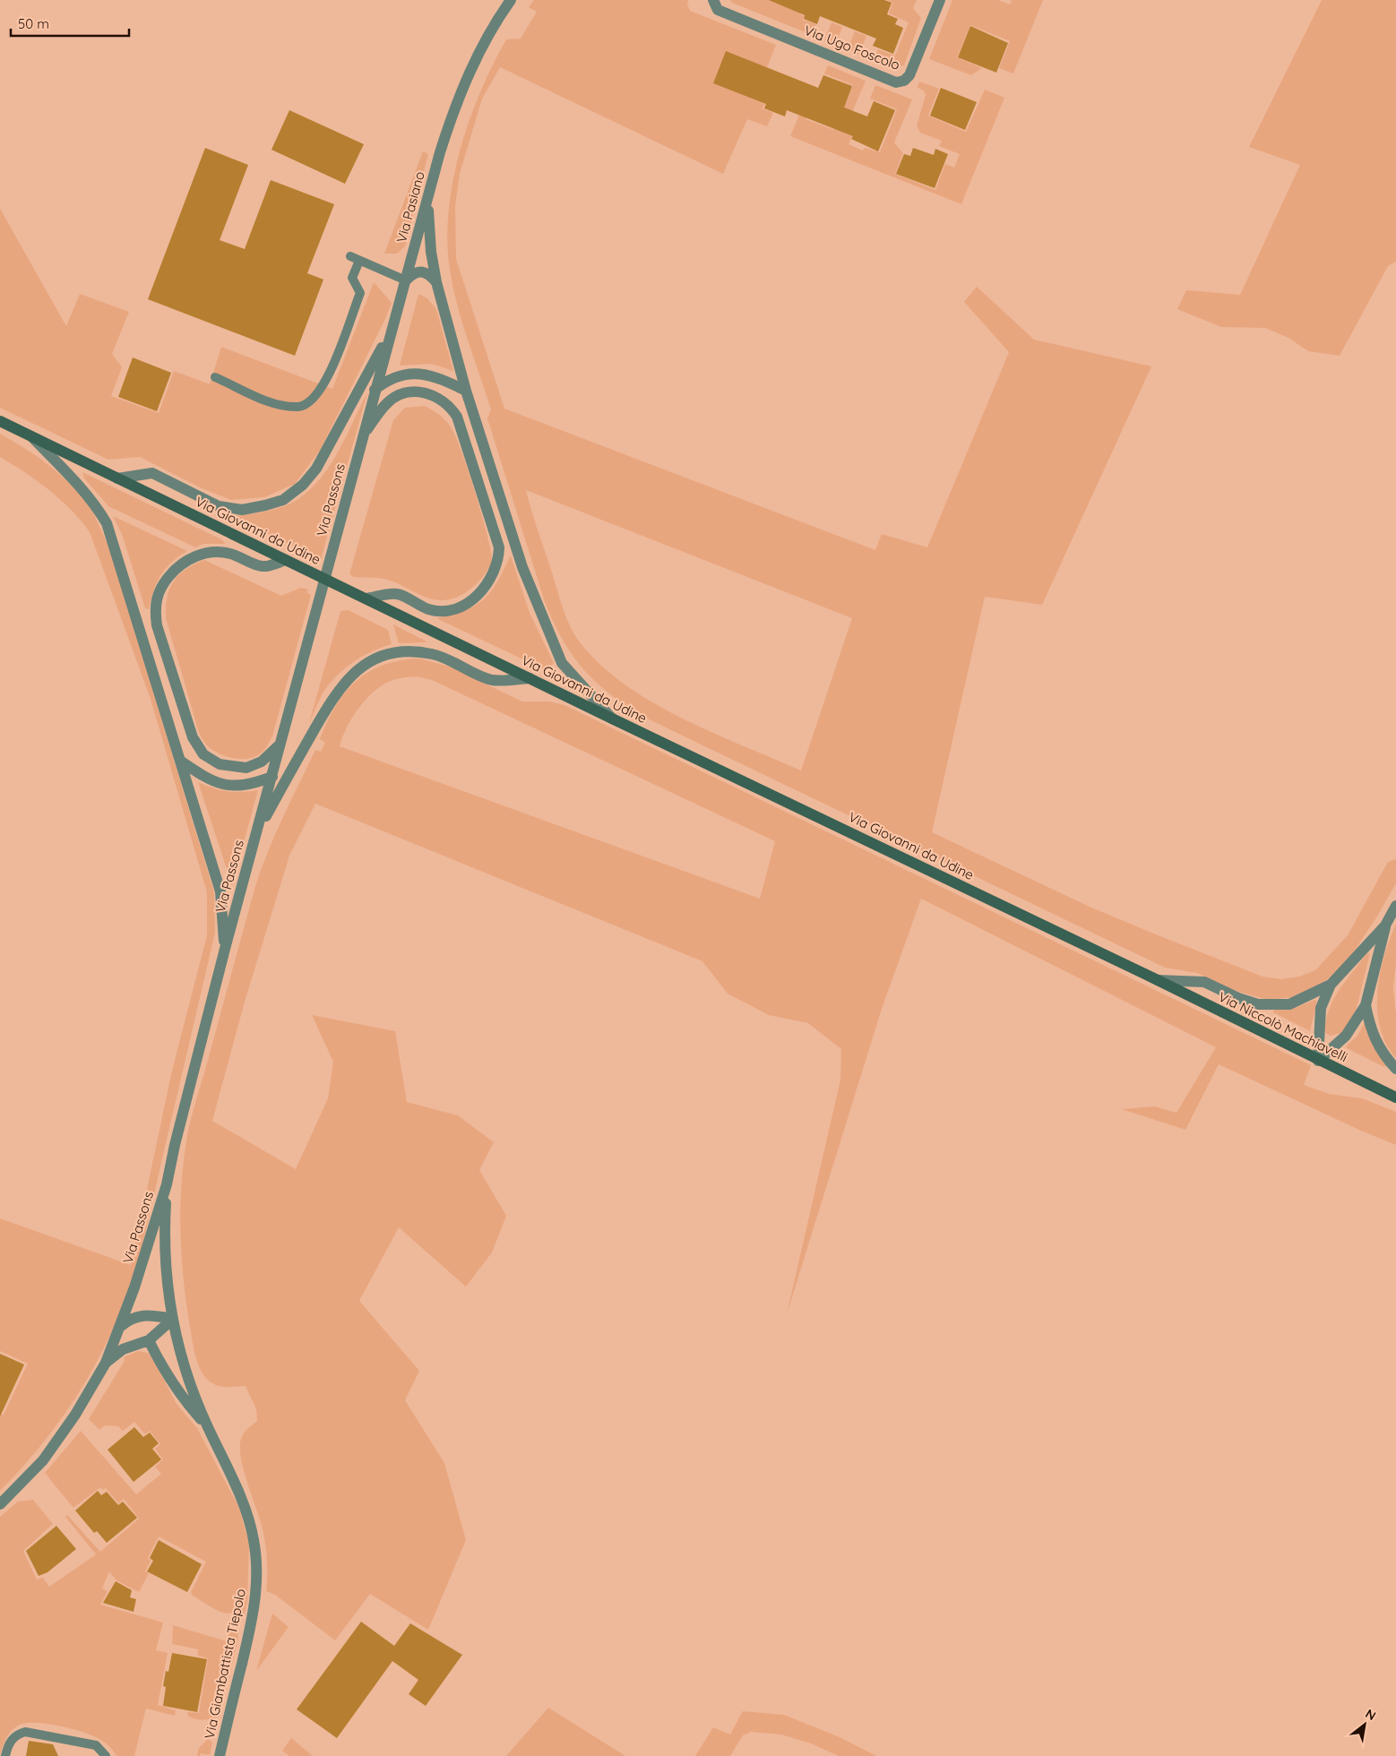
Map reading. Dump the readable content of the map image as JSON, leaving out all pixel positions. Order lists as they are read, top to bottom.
{
  "streets": {
    "main road": ["Via Giovanni da Udine", "Via Niccolò Machiavelli"],
    "street": [
      "Via Ugo Foscolo",
      "Via Pasiano",
      "Via Passons",
      "Via Giambattista Tiepolo"
    ]
  },
  "crossings": [
    ["Via Pasiano", "Via Passons"],
    ["Via Passons", "Via Giambattista Tiepolo"],
    ["Via Giovanni da Udine", "Via Niccolò Machiavelli"]
  ],
  "scale_bar": "50 m",
  "north": "top right"
}
